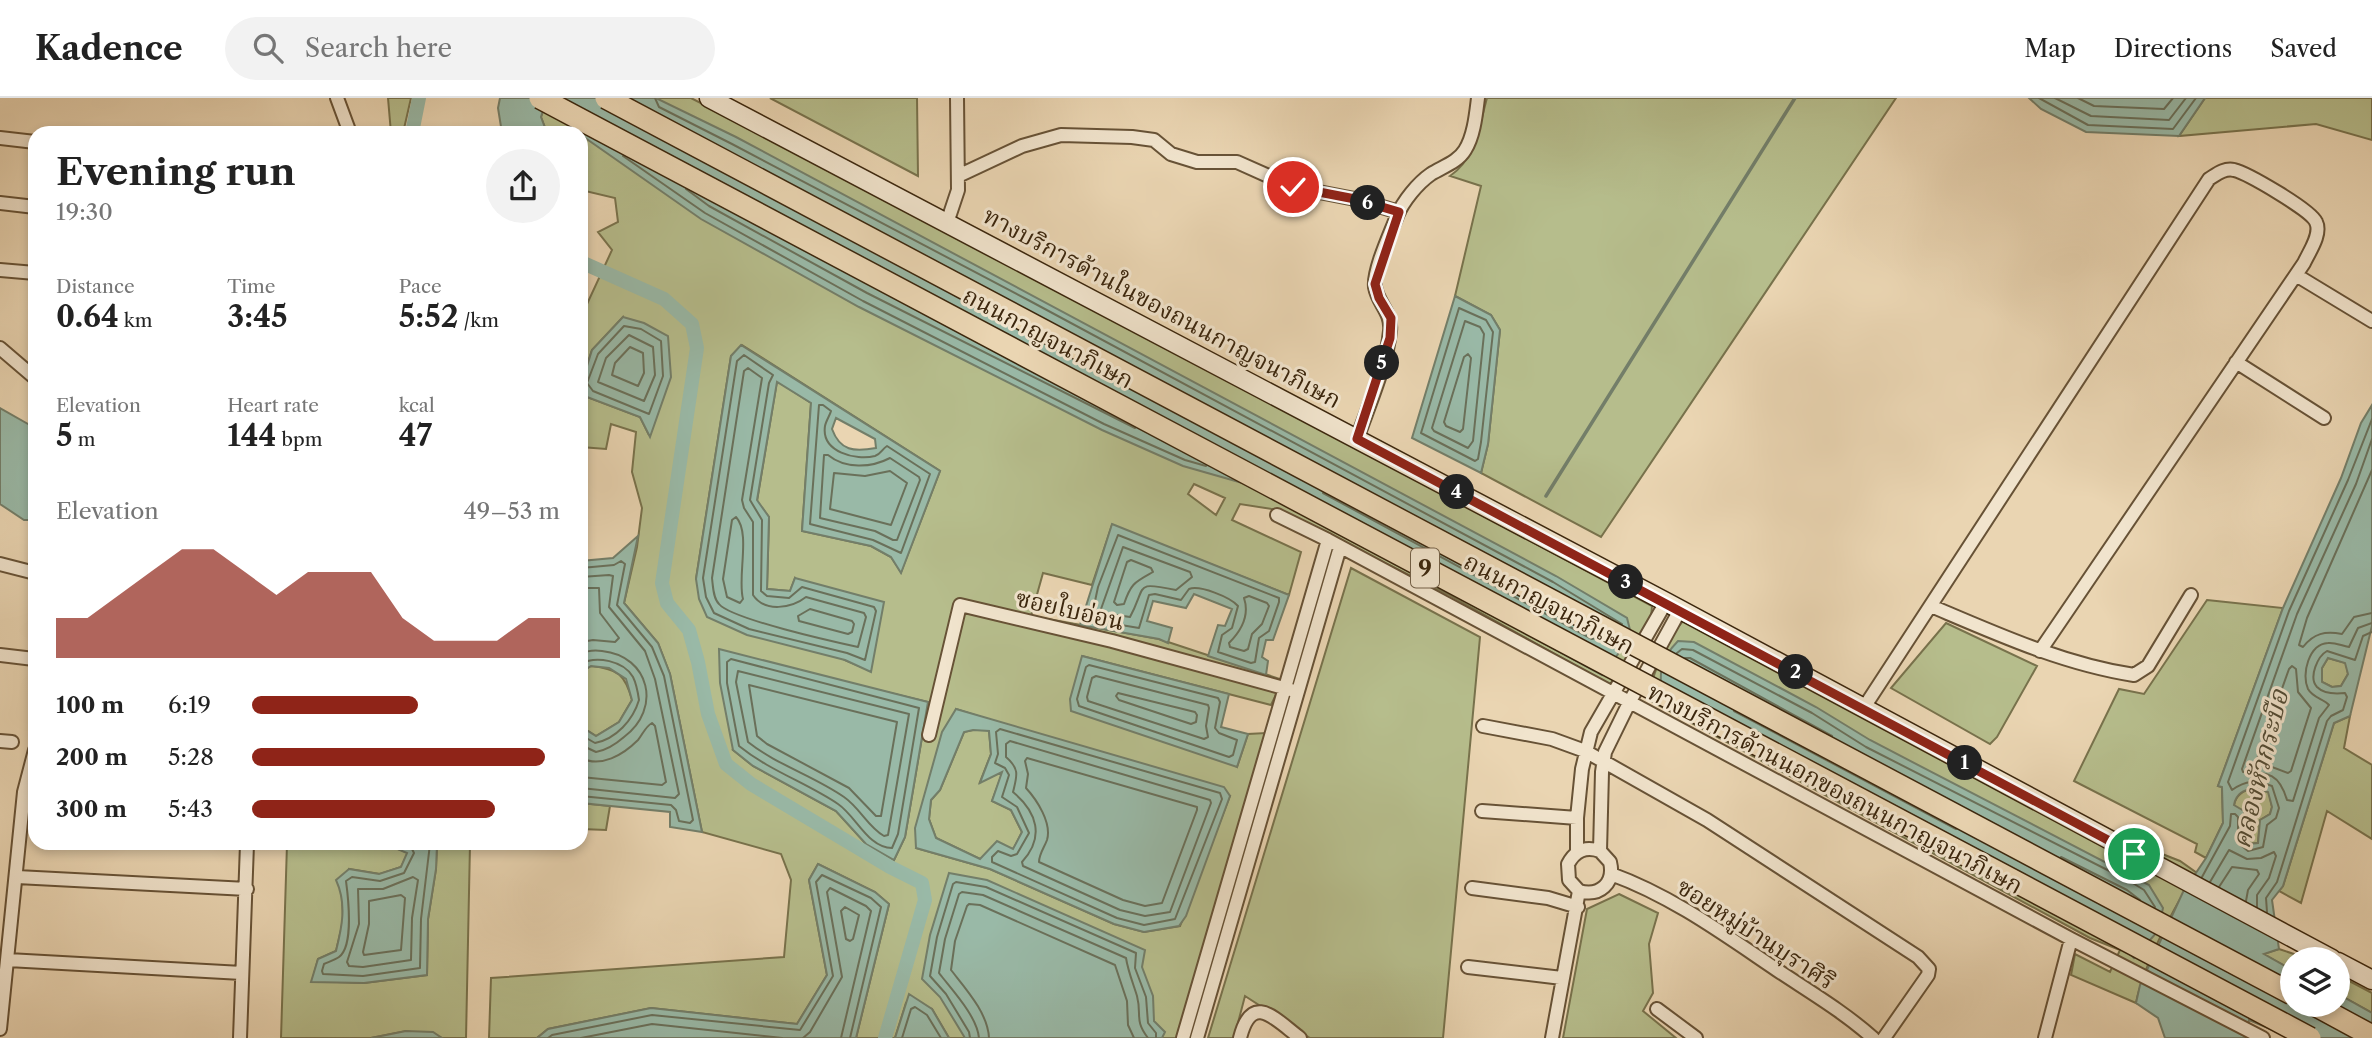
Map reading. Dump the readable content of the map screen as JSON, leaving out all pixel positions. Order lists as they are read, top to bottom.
{
  "streets": {
    "highway": ["ถนนกาญจนาภิเษก", "9"],
    "main road": ["ทางบริการด้านในของถนนกาญจนาภิเษก"],
    "street": ["ซอยใบอ่อน", "ทางบริการด้านนอกของถนนกาญจนาภิเษก", "ซอยหมู่บ้านบุราศิริ"]
  },
  "water": ["คลองหัวกระบือ"],
  "page": {
    "header": "Kadence",
    "search": "Search here",
    "nav": ["Map", "Directions", "Saved"],
    "heading": ["Evening run", "19:30"],
    "pins": [
      "6",
      "5",
      "4",
      "3",
      "2",
      "1"
    ],
    "stats": [
      ["Distance", "0.64 km"],
      ["Time", "3:45"],
      ["Pace", "5:52 /km"],
      ["Elevation", "5 m"],
      ["Heart rate", "144 bpm"],
      ["kcal", "47"]
    ],
    "chart": ["Elevation", "49–53 m"],
    "list": [
      {
        "name": "100 m",
        "note": "6:19"
      },
      {
        "name": "200 m",
        "note": "5:28"
      },
      {
        "name": "300 m",
        "note": "5:43"
      }
    ]
  }
}
